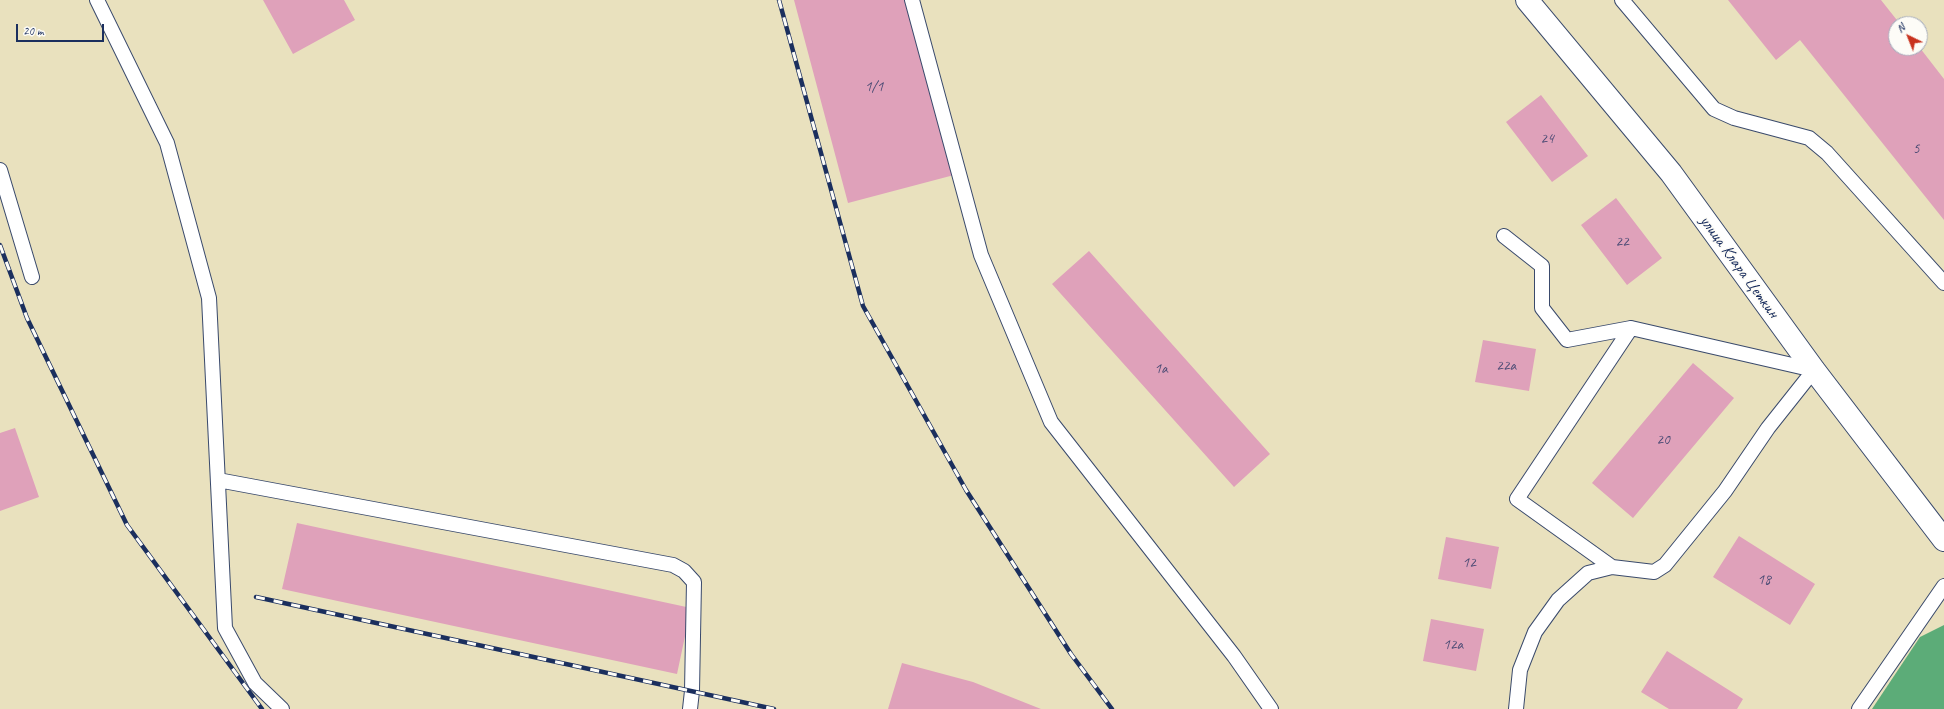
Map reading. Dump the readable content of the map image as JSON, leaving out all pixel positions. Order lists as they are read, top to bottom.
{
  "streets": {
    "street": ["улица Клара Цеткин"]
  },
  "house_numbers": [
    "1/1",
    "24",
    "5",
    "22",
    "22а",
    "1а",
    "20",
    "12",
    "18",
    "12а"
  ],
  "scale_bar": "20 m",
  "north": "top left"
}
